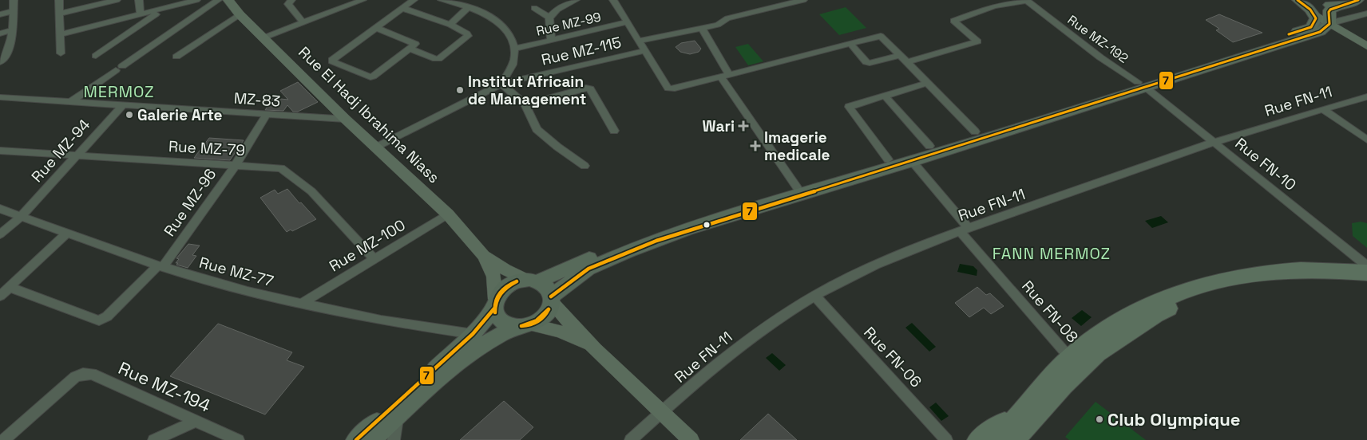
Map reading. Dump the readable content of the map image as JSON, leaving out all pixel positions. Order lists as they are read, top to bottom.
{
  "streets": {
    "street": [
      "Rue MZ-99",
      "Rue MZ-192",
      "Rue MZ-115",
      "MZ-83",
      "Rue FN-11",
      "Rue El Hadj Ibrahima Niass",
      "Rue MZ-79",
      "Rue MZ-94",
      "Rue FN-10",
      "Rue MZ-96",
      "Rue MZ-100",
      "Rue MZ-77",
      "Rue FN-08",
      "Rue FN-06",
      "Rue MZ-194"
    ]
  },
  "crossings": [
    ["Rue MZ-192", "Rue FN-10"],
    ["Rue MZ-115", "Rue El Hadj Ibrahima Niass"],
    ["MZ-83", "Rue El Hadj Ibrahima Niass"],
    ["MZ-83", "Rue MZ-94"],
    ["MZ-83", "Rue MZ-96"],
    ["Rue FN-11", "Rue FN-10"],
    ["Rue FN-11", "Rue FN-08"],
    ["Rue FN-11", "Rue FN-06"],
    ["Rue El Hadj Ibrahima Niass", "Rue MZ-100"],
    ["Rue MZ-79", "Rue MZ-94"],
    ["Rue MZ-79", "Rue MZ-96"],
    ["Rue MZ-79", "Rue MZ-100"],
    ["Rue MZ-94", "Rue MZ-77"],
    ["Rue MZ-96", "Rue MZ-77"],
    ["Rue MZ-100", "Rue MZ-77"]
  ],
  "districts": ["MERMOZ", "FANN MERMOZ"],
  "places": {
    "other": ["Institut Africain de Management", "Galerie Arte", "Club Olympique"],
    "health": ["Wari", "Imagerie medicale"]
  },
  "lines": ["transit line 7"]
}
